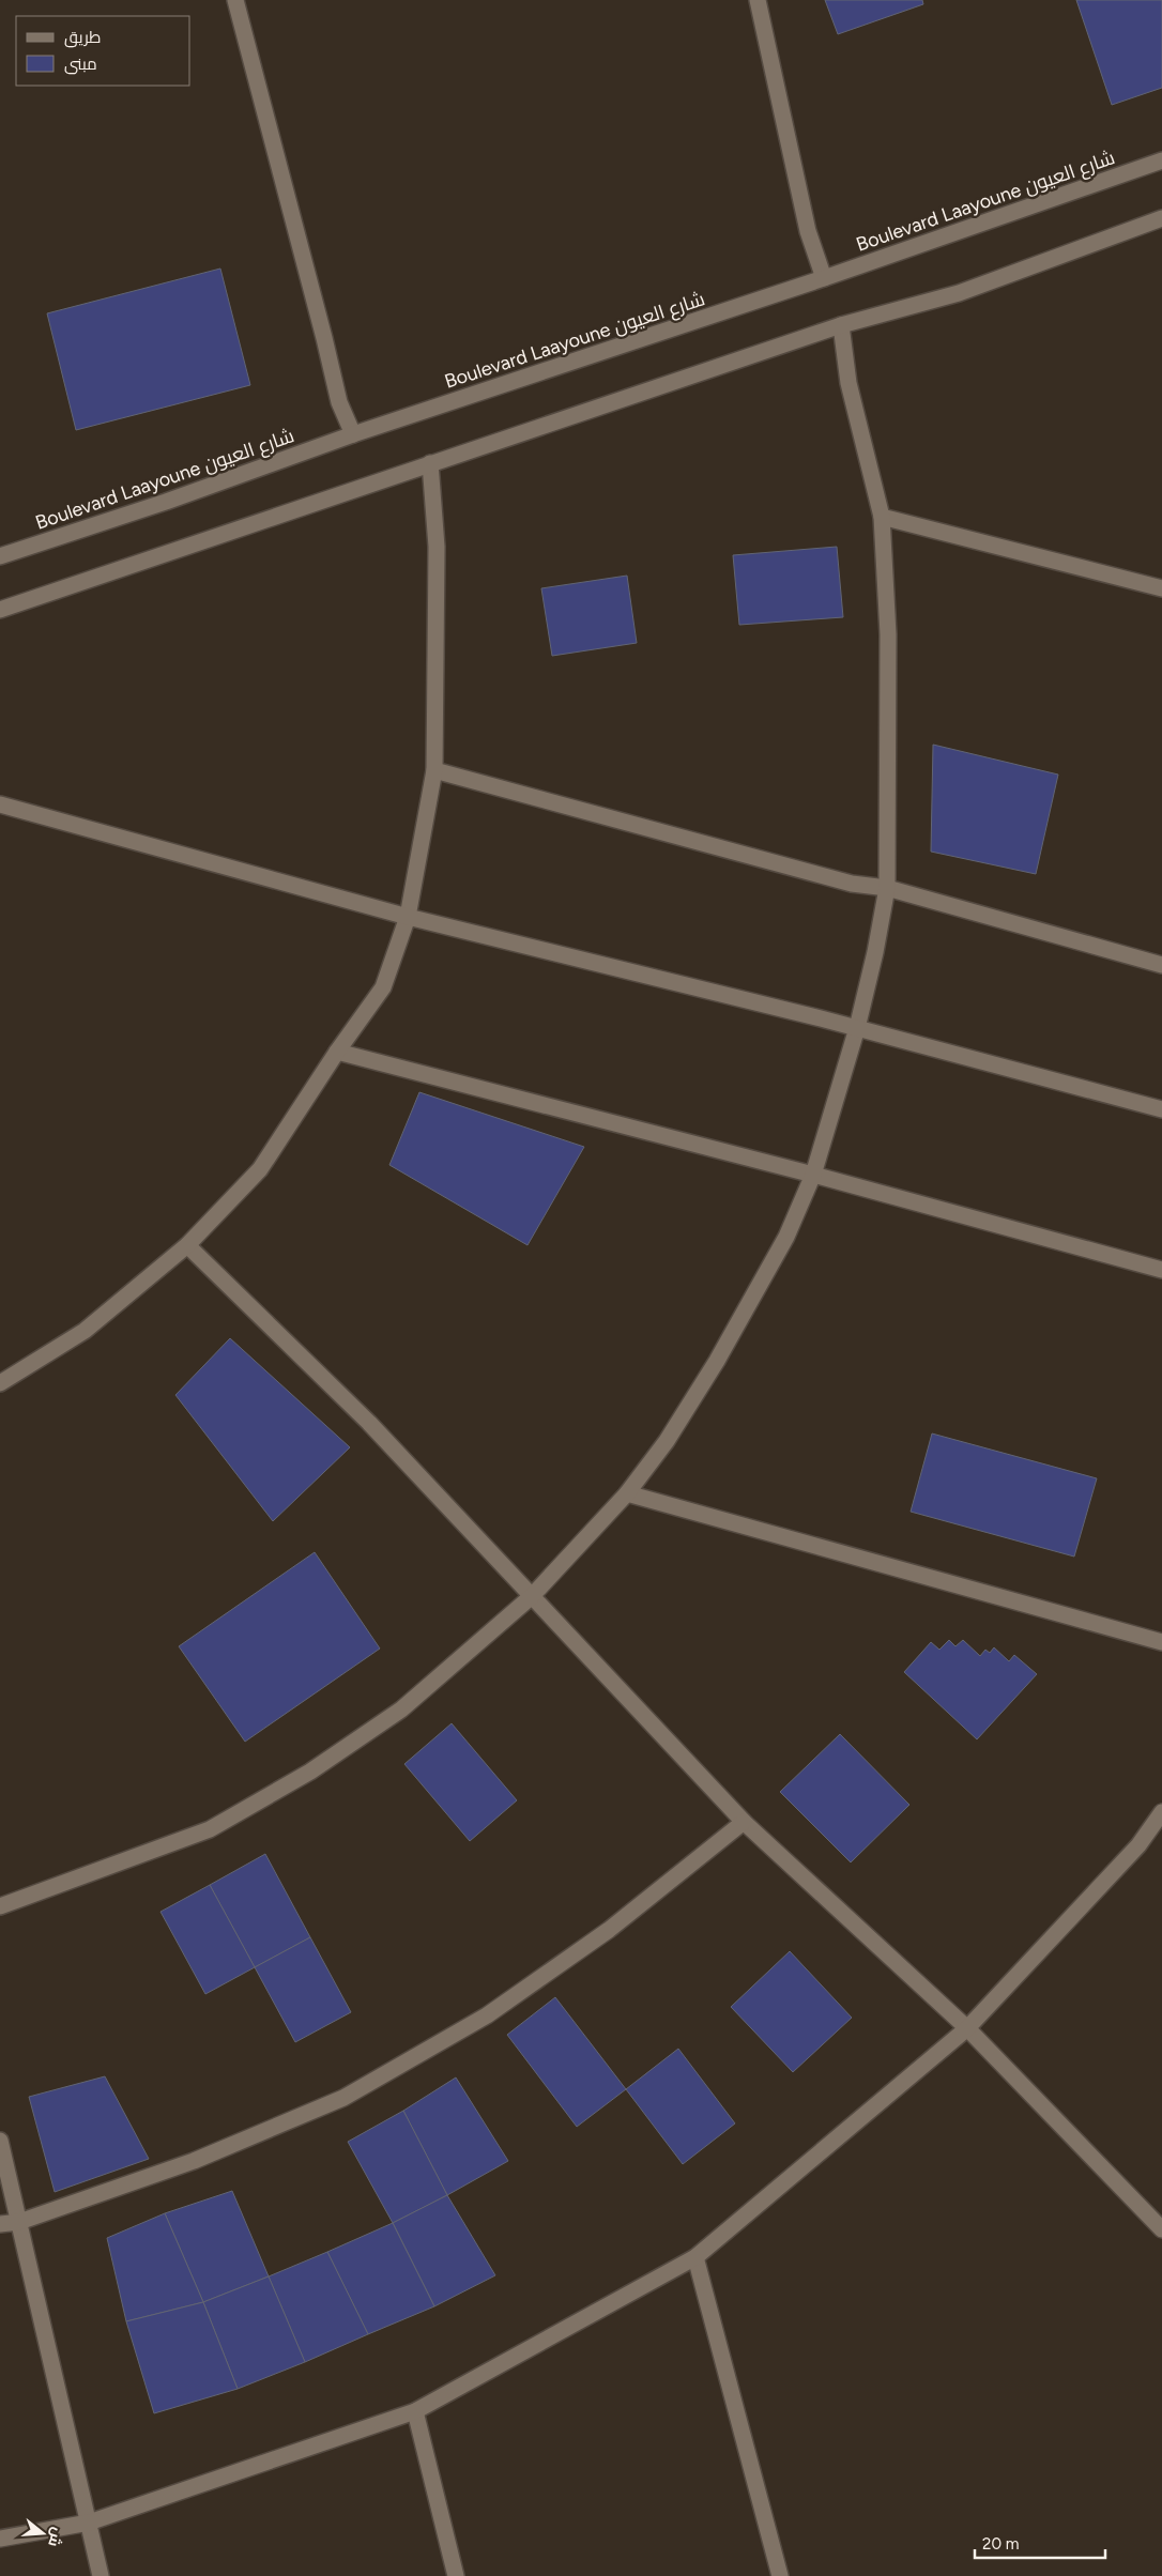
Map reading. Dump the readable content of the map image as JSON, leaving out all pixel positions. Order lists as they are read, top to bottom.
{
  "streets": {
    "street": ["Boulevard Laayoune شارع العيون"]
  },
  "legend": ["طريق", "مبنى"],
  "scale_bar": "20 m",
  "north": "right"
}
